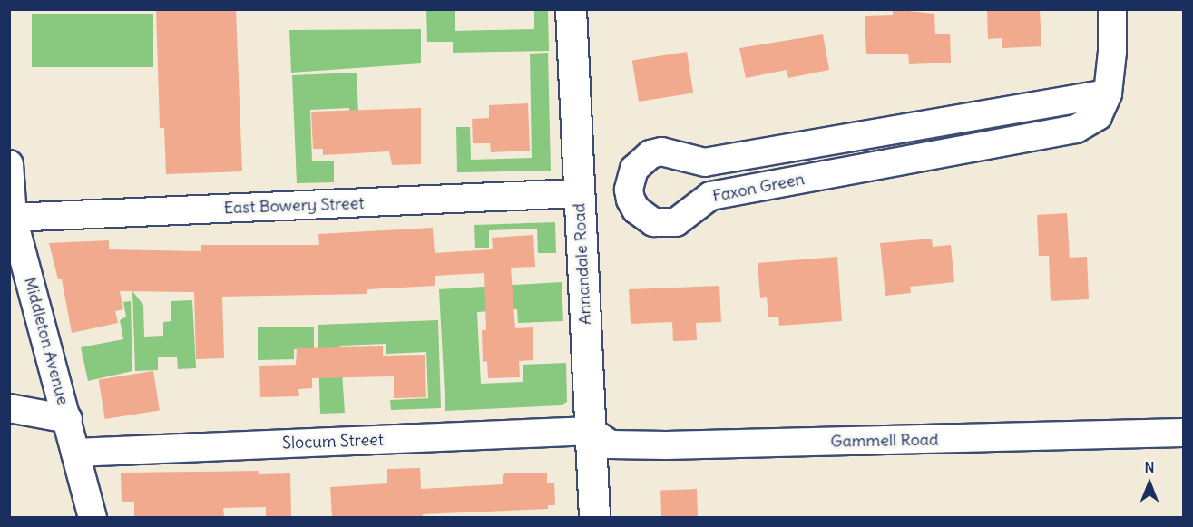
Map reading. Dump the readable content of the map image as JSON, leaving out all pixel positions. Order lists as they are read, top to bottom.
{
  "streets": {
    "street": [
      "Faxon Green",
      "East Bowery Street",
      "Annandale Road",
      "Middleton Avenue",
      "Gammell Road",
      "Slocum Street"
    ]
  },
  "crossings": [
    ["East Bowery Street", "Annandale Road"],
    ["East Bowery Street", "Middleton Avenue"],
    ["Annandale Road", "Gammell Road"],
    ["Annandale Road", "Slocum Street"],
    ["Middleton Avenue", "Slocum Street"],
    ["Gammell Road", "Slocum Street"]
  ],
  "north": "top"
}
